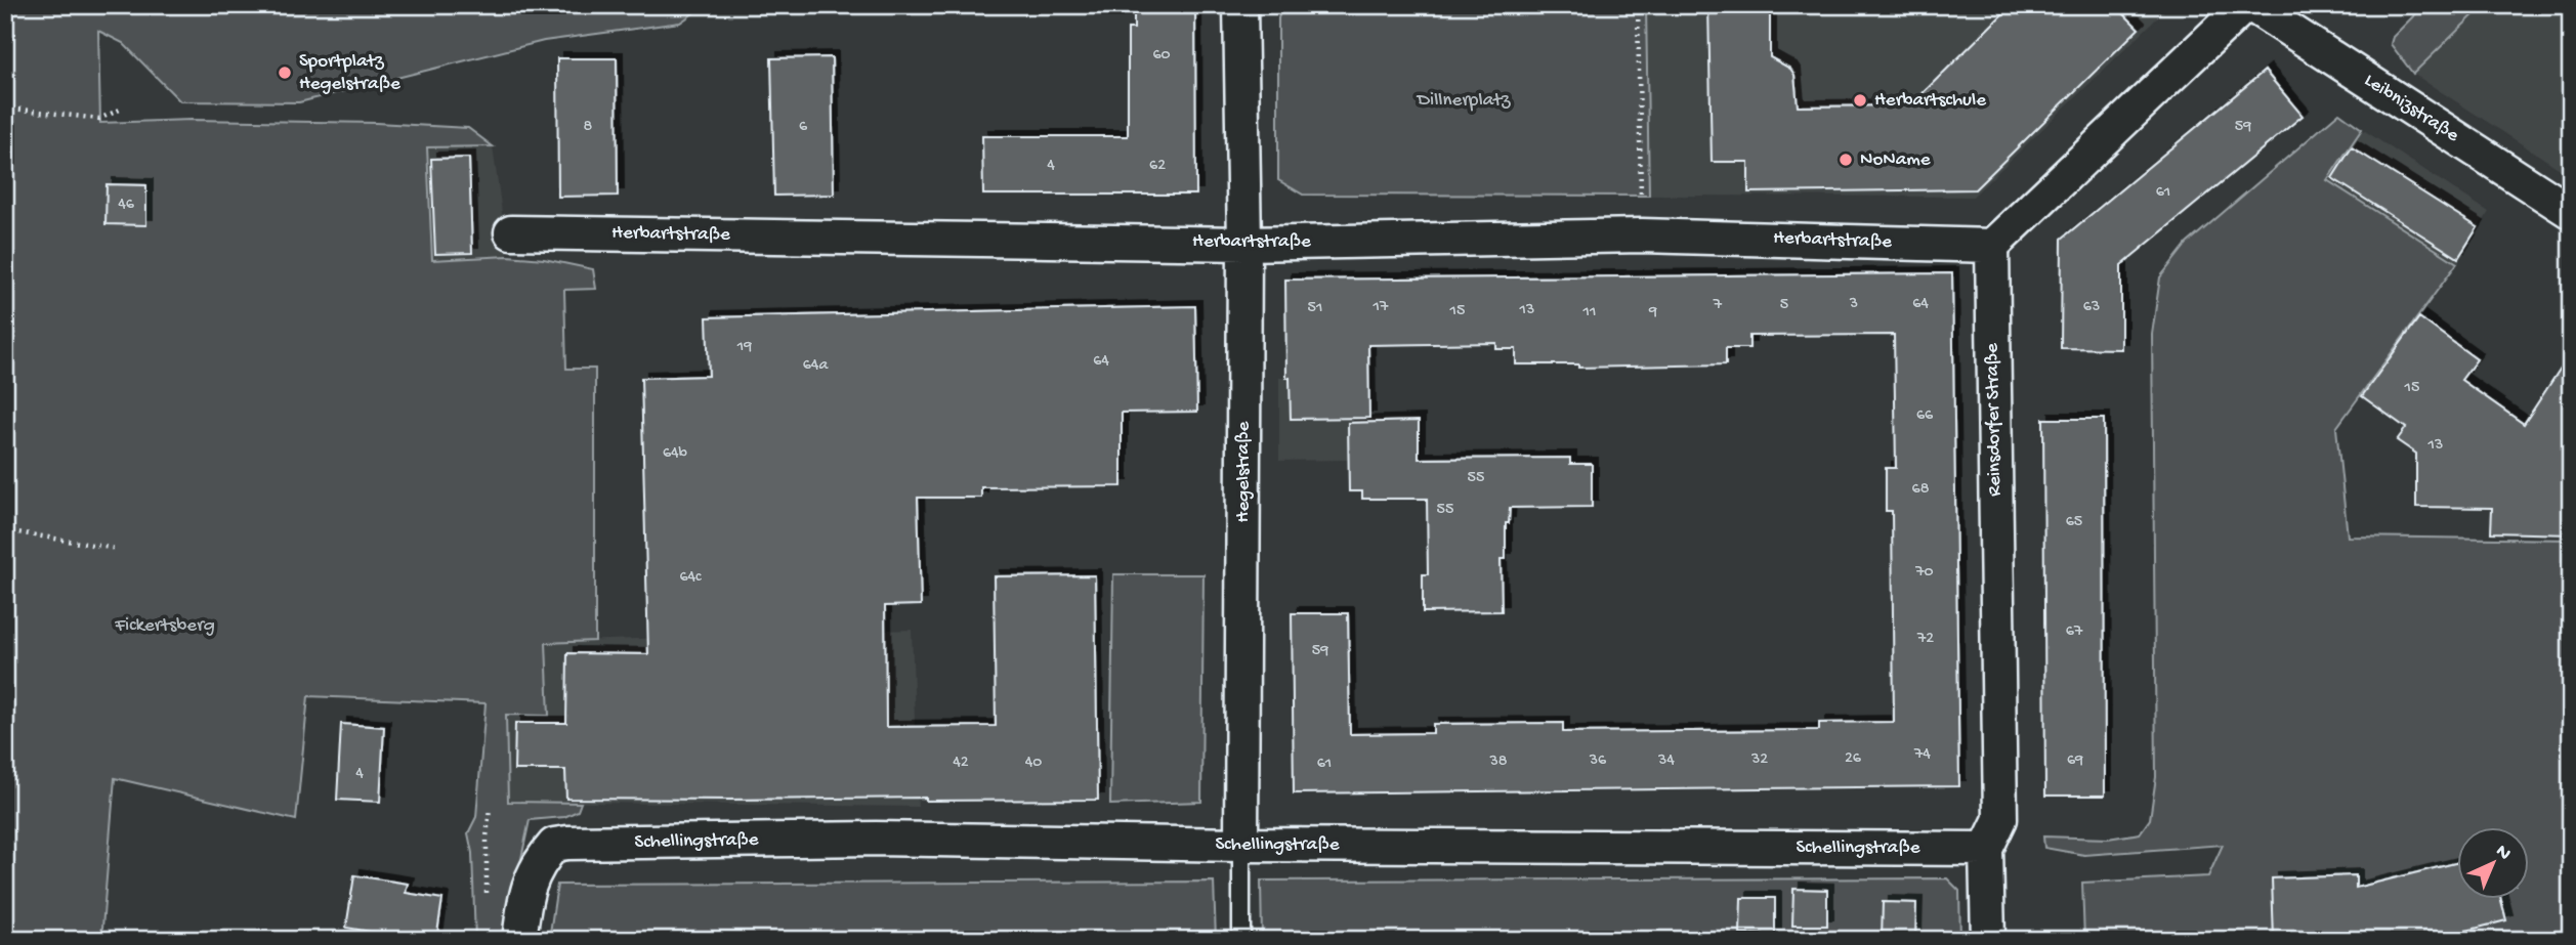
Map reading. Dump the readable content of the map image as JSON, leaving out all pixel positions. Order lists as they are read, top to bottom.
{
  "streets": {
    "street": [
      "Leibnizstraße",
      "Herbartstraße",
      "Reinsdorfer Straße",
      "Hegelstraße",
      "Schellingstraße"
    ]
  },
  "crossings": [
    ["Herbartstraße", "Reinsdorfer Straße"],
    ["Herbartstraße", "Hegelstraße"],
    ["Reinsdorfer Straße", "Schellingstraße"],
    ["Hegelstraße", "Schellingstraße"]
  ],
  "parks": ["Dillnerplatz", "Fickertsberg"],
  "places": ["Sportplatz Hegelstraße", "Herbartschule", "NoName"],
  "house_numbers": [
    "60",
    "8",
    "6",
    "59",
    "4",
    "62",
    "61",
    "46",
    "3",
    "64",
    "7",
    "5",
    "17",
    "63",
    "51",
    "13",
    "15",
    "11",
    "9",
    "19",
    "64",
    "64a",
    "15",
    "66",
    "13",
    "64b",
    "55",
    "68",
    "55",
    "65",
    "70",
    "64c",
    "67",
    "72",
    "59",
    "74",
    "26",
    "32",
    "36",
    "34",
    "69",
    "38",
    "42",
    "40",
    "61",
    "4"
  ],
  "north": "top right"
}
